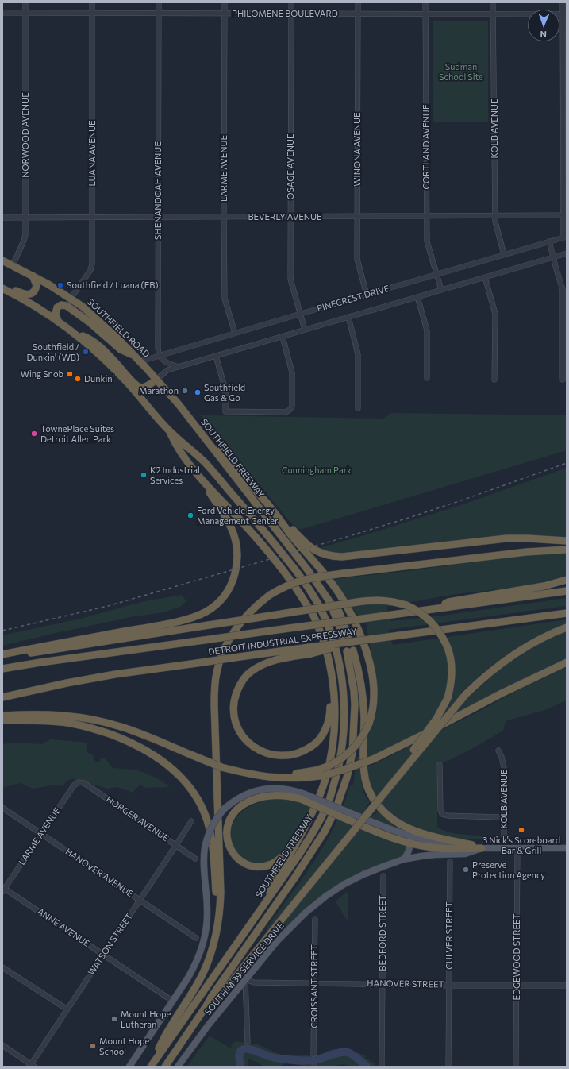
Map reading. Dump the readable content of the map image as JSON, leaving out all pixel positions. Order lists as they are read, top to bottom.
{
  "streets": {
    "highway": ["SOUTHFIELD ROAD", "SOUTHFIELD FREEWAY", "DETROIT INDUSTRIAL EXPRESSWAY"],
    "main road": ["SOUTH M 39 SERVICE DRIVE"],
    "street": [
      "PHILOMENE BOULEVARD",
      "KOLB AVENUE",
      "NORWOOD AVENUE",
      "CORTLAND AVENUE",
      "WINONA AVENUE",
      "LUANA AVENUE",
      "OSAGE AVENUE",
      "LARME AVENUE",
      "SHENANDOAH AVENUE",
      "BEVERLY AVENUE",
      "PINECREST DRIVE",
      "HORGER AVENUE",
      "HANOVER AVENUE",
      "ANNE AVENUE",
      "BEDFORD STREET",
      "CULVER STREET",
      "WATSON STREET",
      "EDGEWOOD STREET",
      "HANOVER STREET",
      "CROISSANT STREET"
    ]
  },
  "crossings": [
    ["PHILOMENE BOULEVARD", "KOLB AVENUE"],
    ["PHILOMENE BOULEVARD", "NORWOOD AVENUE"],
    ["PHILOMENE BOULEVARD", "CORTLAND AVENUE"],
    ["PHILOMENE BOULEVARD", "WINONA AVENUE"],
    ["PHILOMENE BOULEVARD", "LUANA AVENUE"],
    ["PHILOMENE BOULEVARD", "OSAGE AVENUE"],
    ["PHILOMENE BOULEVARD", "LARME AVENUE"],
    ["PHILOMENE BOULEVARD", "SHENANDOAH AVENUE"],
    ["KOLB AVENUE", "BEVERLY AVENUE"],
    ["KOLB AVENUE", "PINECREST DRIVE"],
    ["NORWOOD AVENUE", "BEVERLY AVENUE"],
    ["NORWOOD AVENUE", "SOUTHFIELD ROAD"],
    ["CORTLAND AVENUE", "BEVERLY AVENUE"],
    ["CORTLAND AVENUE", "PINECREST DRIVE"],
    ["WINONA AVENUE", "BEVERLY AVENUE"],
    ["WINONA AVENUE", "PINECREST DRIVE"],
    ["LUANA AVENUE", "BEVERLY AVENUE"],
    ["LUANA AVENUE", "SOUTHFIELD ROAD"],
    ["OSAGE AVENUE", "BEVERLY AVENUE"],
    ["OSAGE AVENUE", "PINECREST DRIVE"],
    ["LARME AVENUE", "BEVERLY AVENUE"],
    ["LARME AVENUE", "PINECREST DRIVE"],
    ["LARME AVENUE", "HORGER AVENUE"],
    ["LARME AVENUE", "HANOVER AVENUE"],
    ["LARME AVENUE", "ANNE AVENUE"],
    ["SHENANDOAH AVENUE", "BEVERLY AVENUE"],
    ["SHENANDOAH AVENUE", "PINECREST DRIVE"],
    ["PINECREST DRIVE", "SOUTHFIELD ROAD"],
    ["SOUTHFIELD ROAD", "SOUTHFIELD FREEWAY"],
    ["SOUTHFIELD FREEWAY", "DETROIT INDUSTRIAL EXPRESSWAY"],
    ["HORGER AVENUE", "WATSON STREET"],
    ["HANOVER AVENUE", "WATSON STREET"],
    ["ANNE AVENUE", "WATSON STREET"],
    ["BEDFORD STREET", "HANOVER STREET"],
    ["CULVER STREET", "HANOVER STREET"],
    ["EDGEWOOD STREET", "HANOVER STREET"],
    ["SOUTH M 39 SERVICE DRIVE", "HANOVER STREET"],
    ["HANOVER STREET", "CROISSANT STREET"]
  ],
  "parks": ["Sudman School Site", "Cunningham Park"],
  "places": [
    "Southfield / Luana (EB)",
    "Southfield / Dunkin' (WB)",
    "Wing Snob",
    "Dunkin'",
    "Marathon",
    "Southfield Gas & Go",
    "TownePlace Suites Detroit Allen Park",
    "K2 Industrial Services",
    "Ford Vehicle Energy Management Center",
    "3 Nick's Scoreboard Bar & Grill",
    "Preserve Protection Agency",
    "Mount Hope Lutheran",
    "Mount Hope School"
  ],
  "north": "bottom"
}
